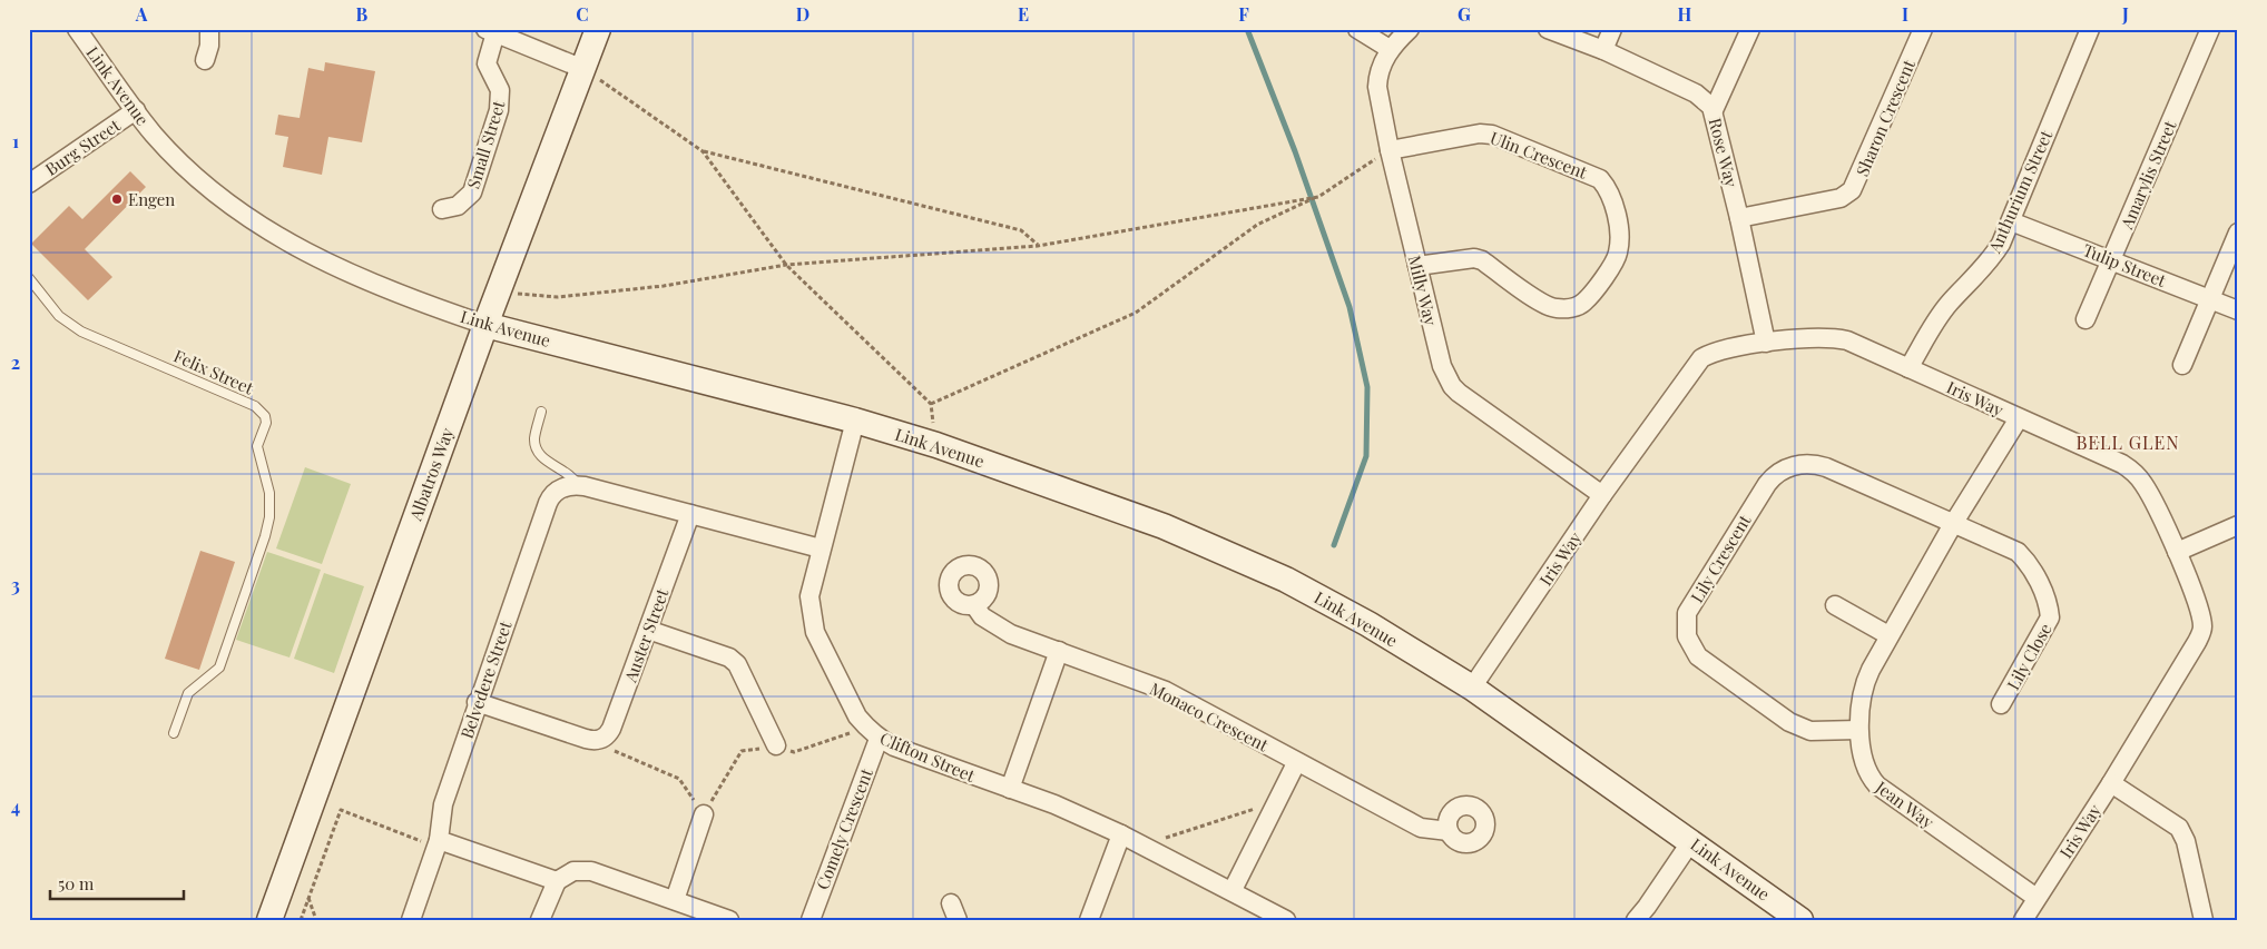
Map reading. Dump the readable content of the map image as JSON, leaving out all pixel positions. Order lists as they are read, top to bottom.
{
  "streets": {
    "street": [
      "Link Avenue",
      "Sharon Crescent",
      "Small Street",
      "Burg Street",
      "Rose Way",
      "Ulin Crescent",
      "Amarylis Street",
      "Anthurium Street",
      "Tulip Street",
      "Milly Way",
      "Iris Way",
      "Albatros Way",
      "Lily Crescent",
      "Auster Street",
      "Lily Close",
      "Belvedere Street",
      "Monaco Crescent",
      "Clifton Street",
      "Jean Way",
      "Comely Crescent"
    ],
    "lane": ["Felix Street"]
  },
  "crossings": [
    ["Link Avenue", "Burg Street"],
    ["Link Avenue", "Iris Way"],
    ["Link Avenue", "Albatros Way"],
    ["Link Avenue", "Clifton Street"],
    ["Sharon Crescent", "Rose Way"],
    ["Rose Way", "Iris Way"],
    ["Ulin Crescent", "Milly Way"],
    ["Amarylis Street", "Tulip Street"],
    ["Anthurium Street", "Tulip Street"],
    ["Anthurium Street", "Iris Way"],
    ["Milly Way", "Iris Way"],
    ["Iris Way", "Jean Way"],
    ["Lily Crescent", "Lily Close"],
    ["Lily Crescent", "Jean Way"],
    ["Lily Close", "Jean Way"],
    ["Clifton Street", "Comely Crescent"]
  ],
  "districts": ["BELL GLEN"],
  "places": ["Engen"],
  "scale_bar": "50 m",
  "grid": {
    "columns": [
      "A",
      "B",
      "C",
      "D",
      "E",
      "F",
      "G",
      "H",
      "I",
      "J"
    ],
    "rows": [
      "1",
      "2",
      "3",
      "4"
    ]
  }
}
